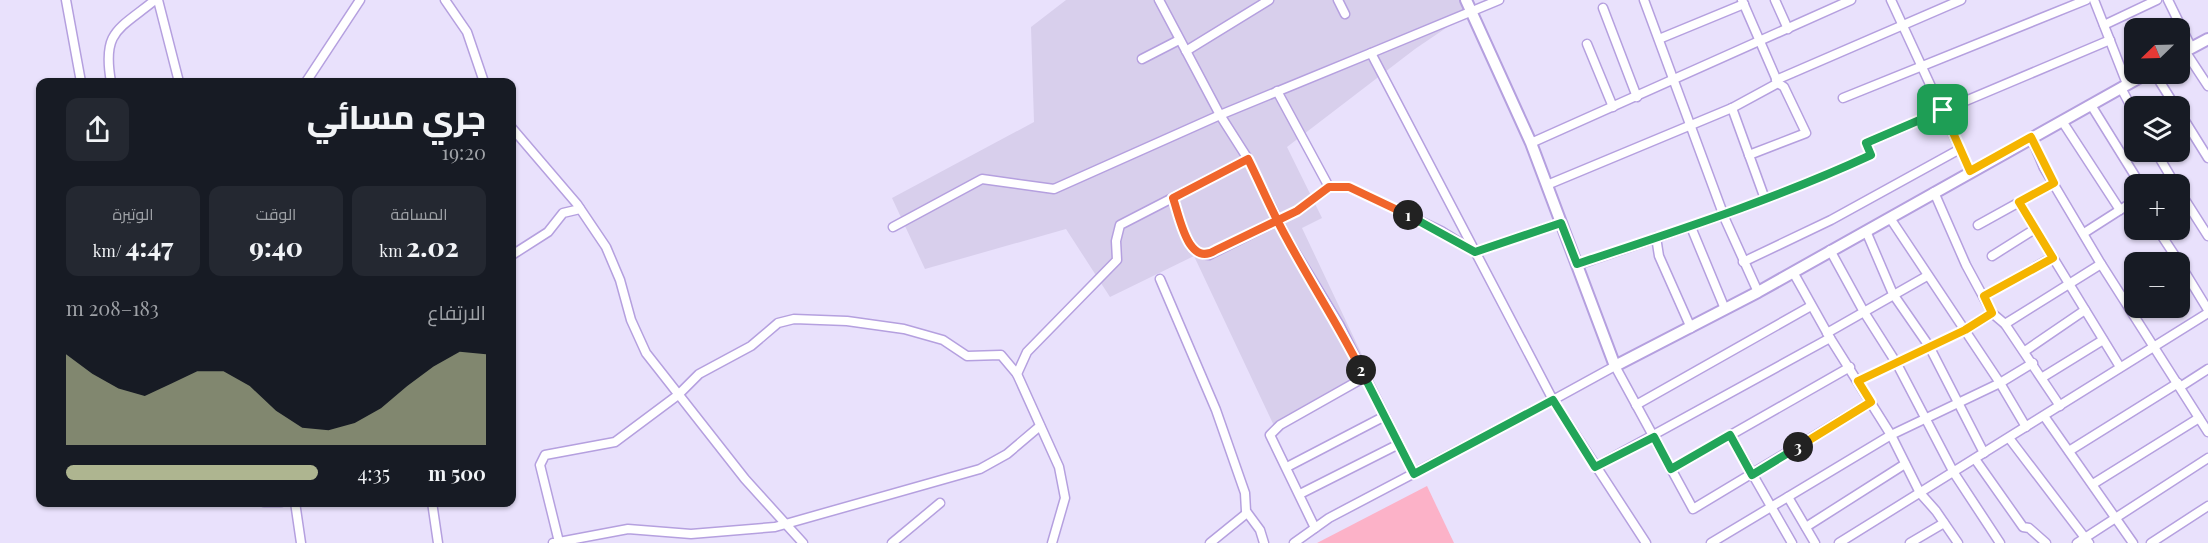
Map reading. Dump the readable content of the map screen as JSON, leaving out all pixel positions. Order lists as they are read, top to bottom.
{
  "north": "bottom left",
  "page": {
    "map_buttons": ["+", "−"],
    "heading": ["جري مسائي", "19:20"],
    "stats": [
      ["المسافة", "2.02 km"],
      ["الوقت", "9:40"],
      ["الوتيرة", "4:47 /km"]
    ],
    "pins": ["1", "2", "3"],
    "chart": ["الارتفاع", "183–208 m"],
    "list": [
      {
        "name": "500 m",
        "note": "4:35"
      }
    ]
  }
}
